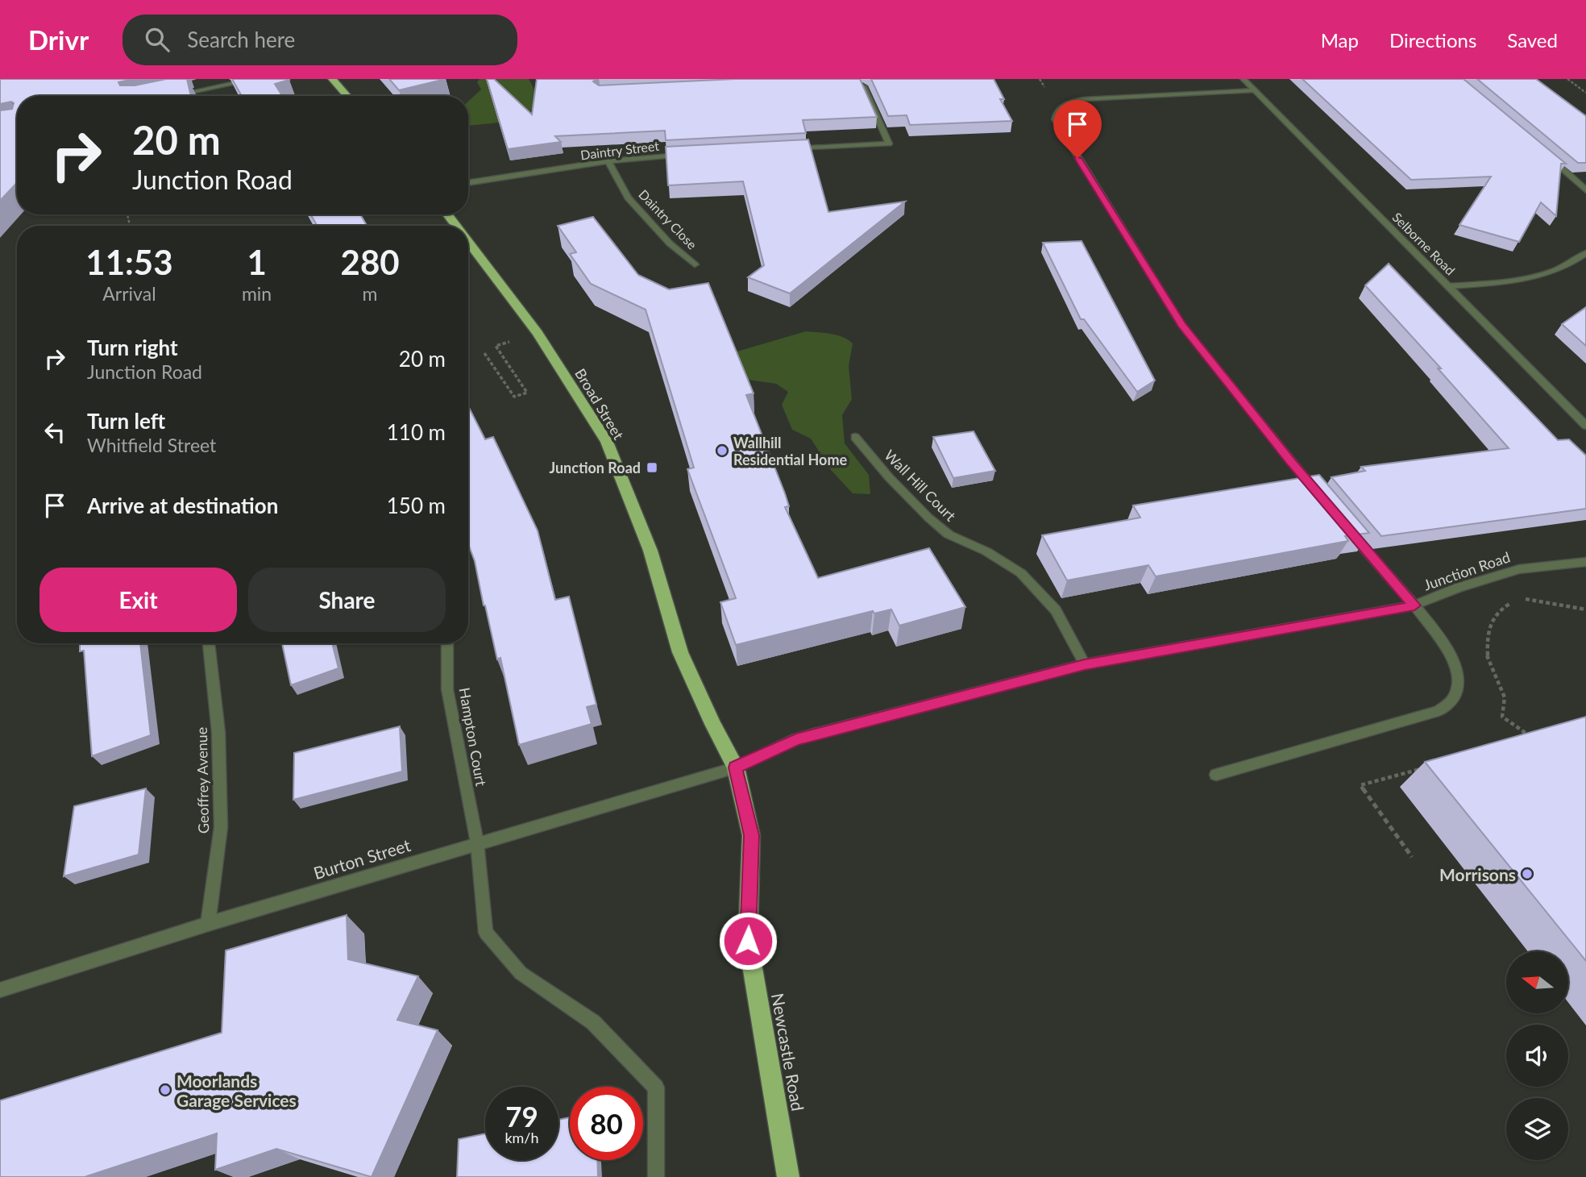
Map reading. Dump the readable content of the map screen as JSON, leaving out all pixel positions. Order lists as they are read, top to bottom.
{
  "streets": {
    "highway": ["Broad Street", "Newcastle Road"],
    "street": [
      "Daintry Street",
      "Daintry Close",
      "Selborne Road",
      "Wall Hill Court",
      "Junction Road",
      "Hampton Court",
      "Geoffrey Avenue",
      "Burton Street"
    ]
  },
  "crossings": [
    ["Daintry Street", "Daintry Close"],
    ["Broad Street", "Junction Road"],
    ["Broad Street", "Burton Street"],
    ["Broad Street", "Newcastle Road"],
    ["Wall Hill Court", "Junction Road"],
    ["Junction Road", "Burton Street"],
    ["Junction Road", "Newcastle Road"],
    ["Hampton Court", "Burton Street"],
    ["Geoffrey Avenue", "Burton Street"],
    ["Burton Street", "Newcastle Road"]
  ],
  "places": {
    "other": ["Wallhill Residential Home", "Morrisons", "Moorlands Garage Services"],
    "transit": ["Junction Road"]
  },
  "north": "left",
  "page": {
    "header": "Drivr",
    "search": "Search here",
    "nav": ["Map", "Directions", "Saved"],
    "turn": ["20 m", "Junction Road"],
    "eta": [
      "11:53",
      "Arrival",
      "1",
      "min",
      "280",
      "m"
    ],
    "list": [
      {
        "name": "Turn right",
        "note": "Junction Road",
        "value": "20 m"
      },
      {
        "name": "Turn left",
        "note": "Whitfield Street",
        "value": "110 m"
      },
      {
        "name": "Arrive at destination",
        "value": "150 m"
      }
    ],
    "buttons": ["Exit", "Share"],
    "speed": "79 km/h",
    "limit": "80"
  }
}
